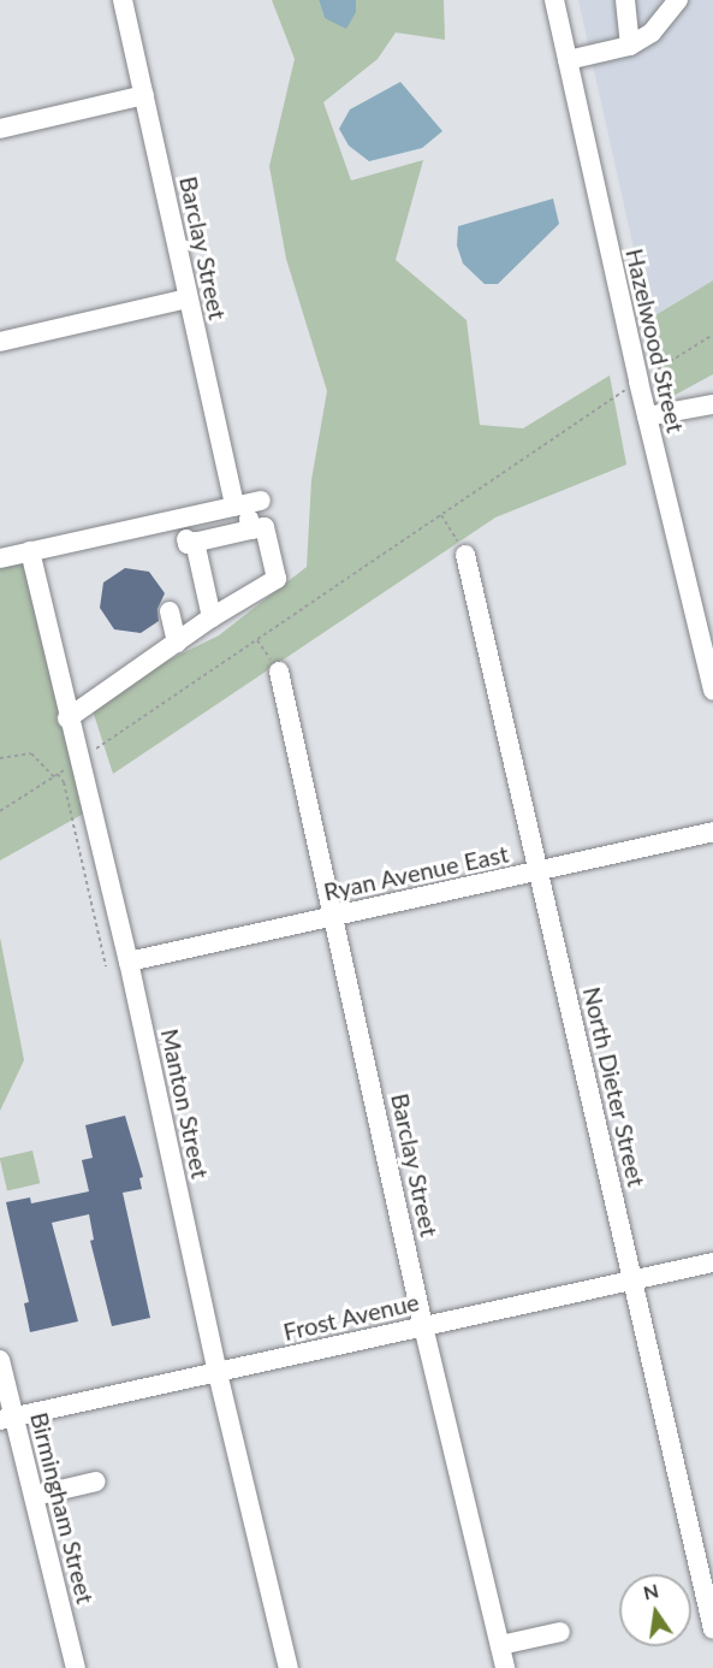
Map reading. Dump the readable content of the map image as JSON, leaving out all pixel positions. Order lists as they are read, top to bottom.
{
  "streets": {
    "street": [
      "Barclay Street",
      "Hazelwood Street",
      "Ryan Avenue East",
      "North Dieter Street",
      "Manton Street",
      "Frost Avenue",
      "Birmingham Street"
    ]
  },
  "crossings": [
    ["Barclay Street", "Ryan Avenue East"],
    ["Barclay Street", "Frost Avenue"],
    ["Ryan Avenue East", "North Dieter Street"],
    ["Ryan Avenue East", "Manton Street"],
    ["North Dieter Street", "Frost Avenue"],
    ["Manton Street", "Frost Avenue"],
    ["Frost Avenue", "Birmingham Street"]
  ],
  "north": "top"
}
